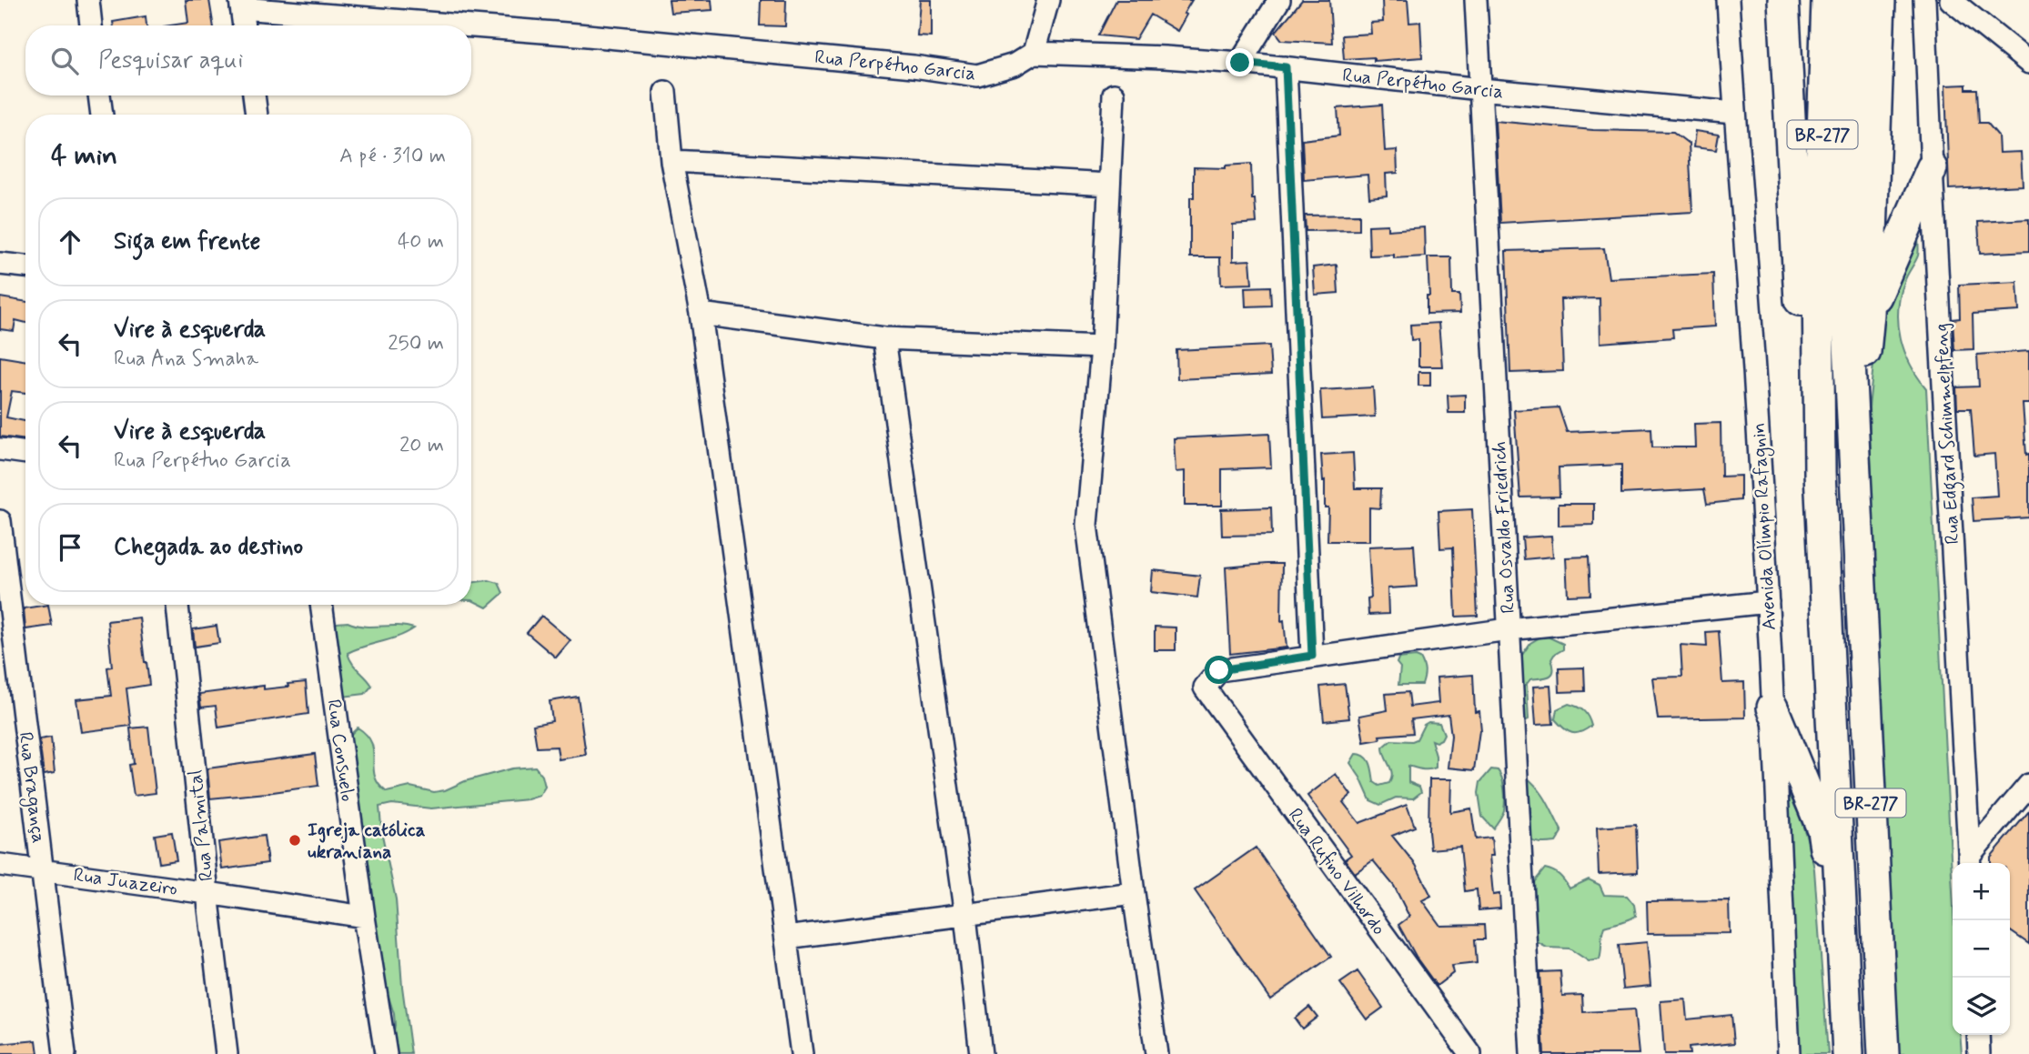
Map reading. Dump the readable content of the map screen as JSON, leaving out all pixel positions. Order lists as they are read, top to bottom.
{
  "streets": {
    "highway": ["BR-277"],
    "street": [
      "Rua Perpétuo Garcia",
      "Rua Edgard Schimmelpfeng",
      "Avenida Olímpio Rafagnin",
      "Rua Osvaldo Friedrich",
      "Rua Consuelo",
      "Rua Bragança",
      "Rua Palmital",
      "Rua Rufino Vilhordo",
      "Rua Juazeiro"
    ]
  },
  "crossings": [
    ["Rua Perpétuo Garcia", "Avenida Olímpio Rafagnin"],
    ["Rua Perpétuo Garcia", "Rua Osvaldo Friedrich"],
    ["Rua Consuelo", "Rua Juazeiro"],
    ["Rua Bragança", "Rua Juazeiro"],
    ["Rua Palmital", "Rua Juazeiro"]
  ],
  "places": ["Igreja católica ukraniana"],
  "page": {
    "search": "Pesquisar aqui",
    "heading": ["4 min", "A pé · 310 m"],
    "list": [
      ["Siga em frente", "40 m"],
      ["Vire à esquerda", "Rua Ana Smaha", "250 m"],
      ["Vire à esquerda", "Rua Perpétuo Garcia", "20 m"],
      "Chegada ao destino"
    ],
    "map_buttons": ["+", "−"]
  }
}
